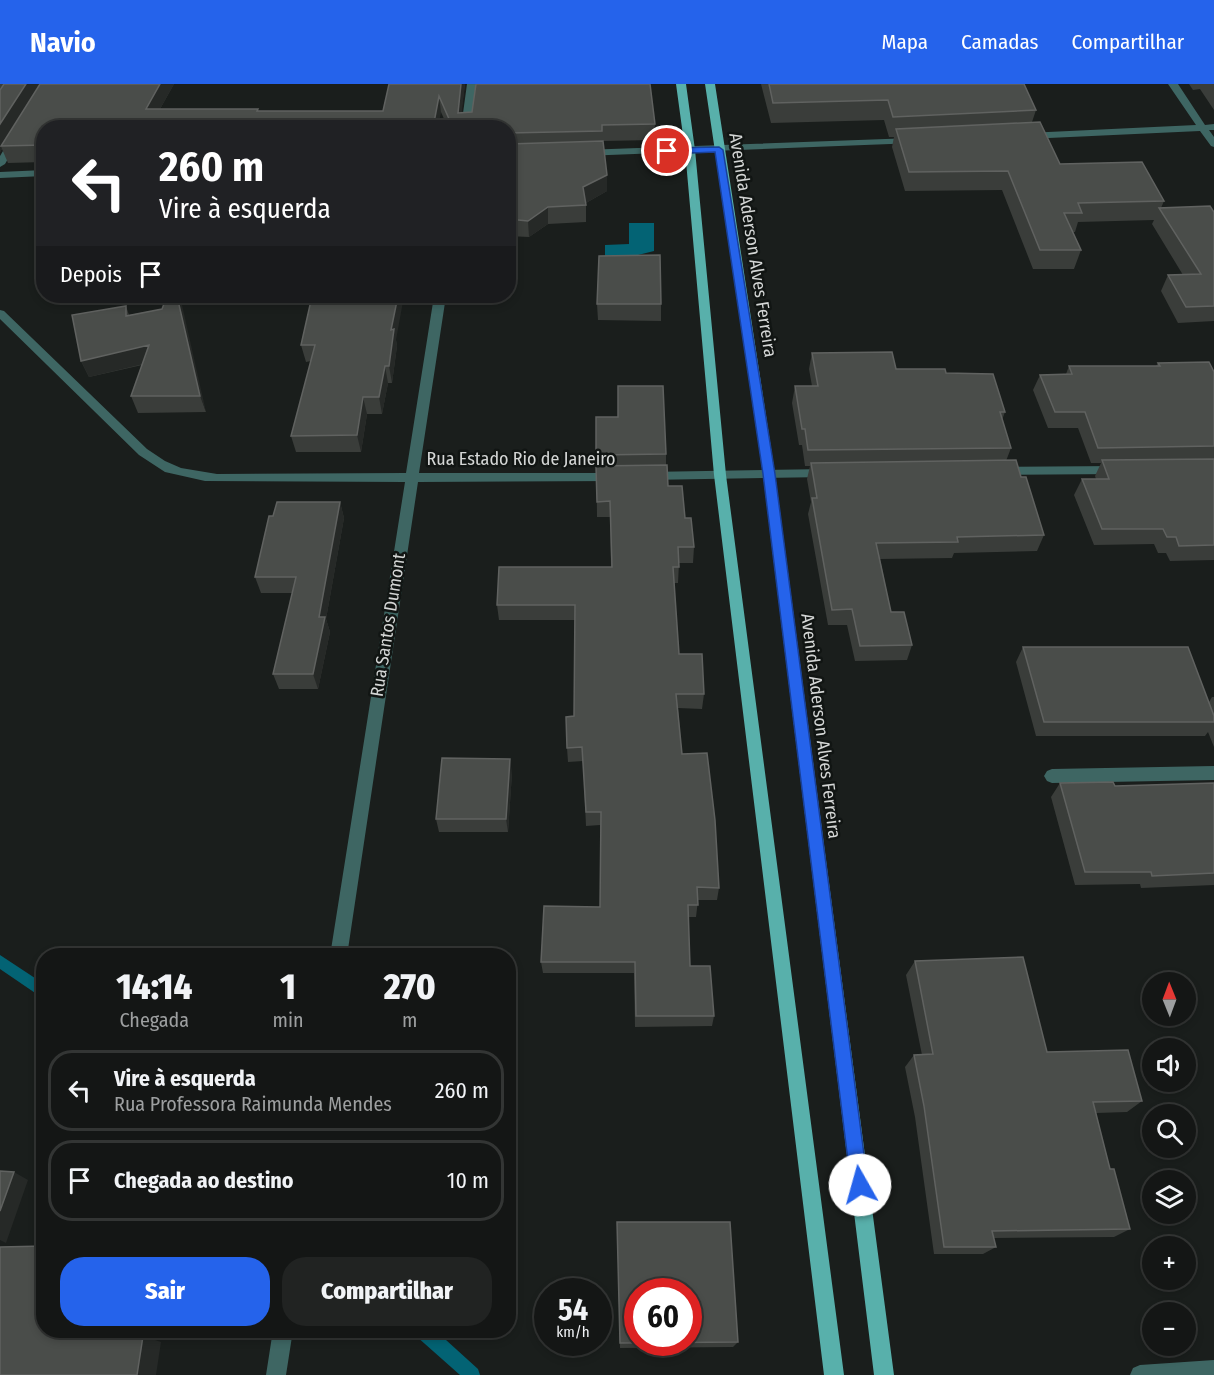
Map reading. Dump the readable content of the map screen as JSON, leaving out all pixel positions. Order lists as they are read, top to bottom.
{
  "streets": {
    "main road": ["Avenida Aderson Alves Ferreira"],
    "street": ["Rua Estado Rio de Janeiro", "Rua Santos Dumont"]
  },
  "crossings": [
    ["Avenida Aderson Alves Ferreira", "Rua Estado Rio de Janeiro"],
    ["Rua Estado Rio de Janeiro", "Rua Santos Dumont"]
  ],
  "north": "top",
  "page": {
    "header": "Navio",
    "nav": ["Mapa", "Camadas", "Compartilhar"],
    "turn": ["260 m", "Vire à esquerda"],
    "then": "Depois",
    "eta": [
      "14:14",
      "Chegada",
      "1",
      "min",
      "270",
      "m"
    ],
    "map_buttons": ["+", "−"],
    "list": [
      {
        "name": "Vire à esquerda",
        "note": "Rua Professora Raimunda Mendes",
        "value": "260 m"
      },
      {
        "name": "Chegada ao destino",
        "value": "10 m"
      }
    ],
    "buttons": ["Sair", "Compartilhar"],
    "speed": "54 km/h",
    "limit": "60"
  }
}
